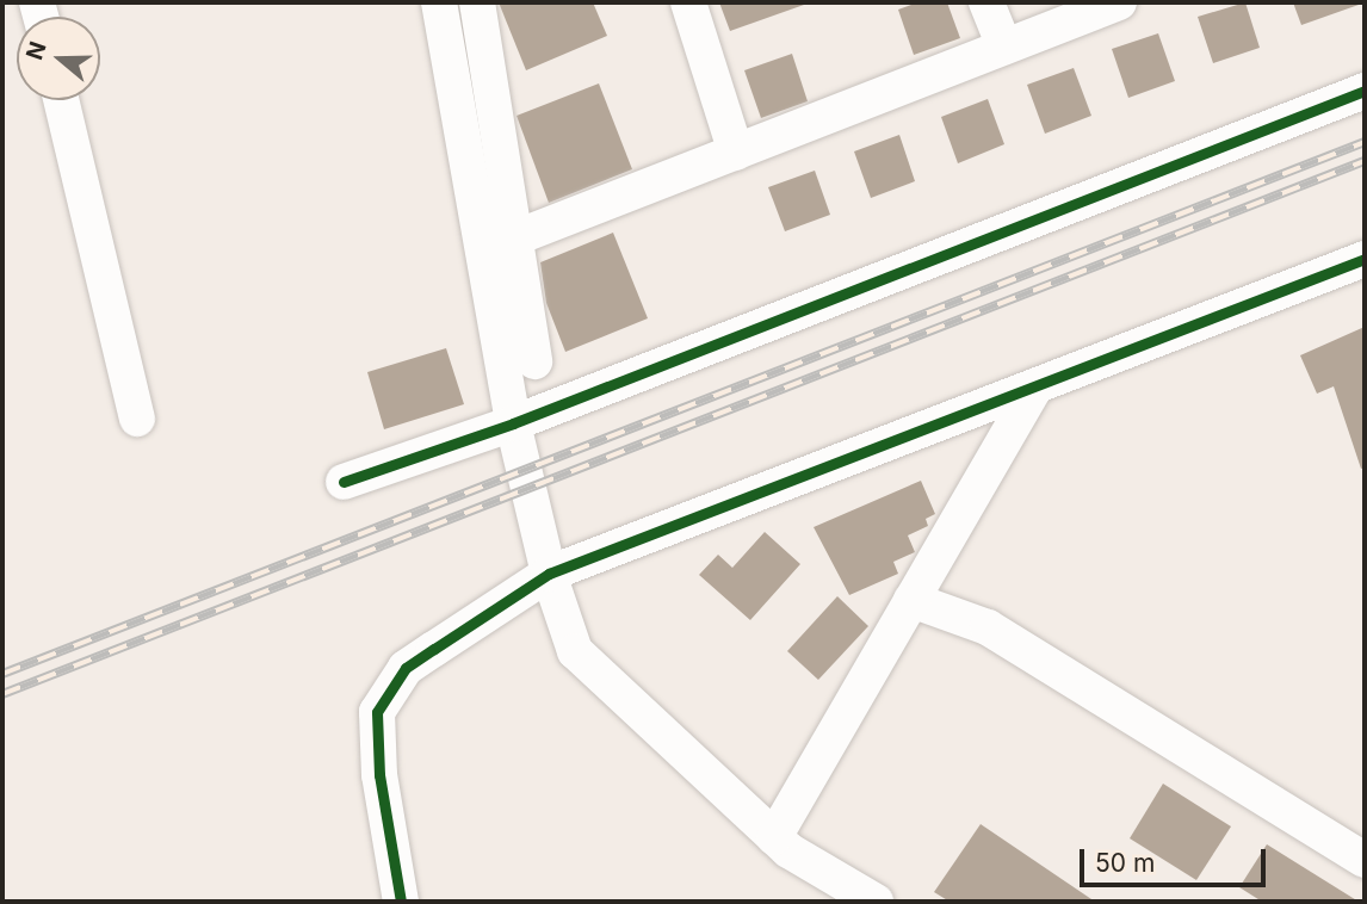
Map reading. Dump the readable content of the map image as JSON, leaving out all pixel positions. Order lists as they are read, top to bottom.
{
  "scale_bar": "50 m",
  "north": "left"
}
